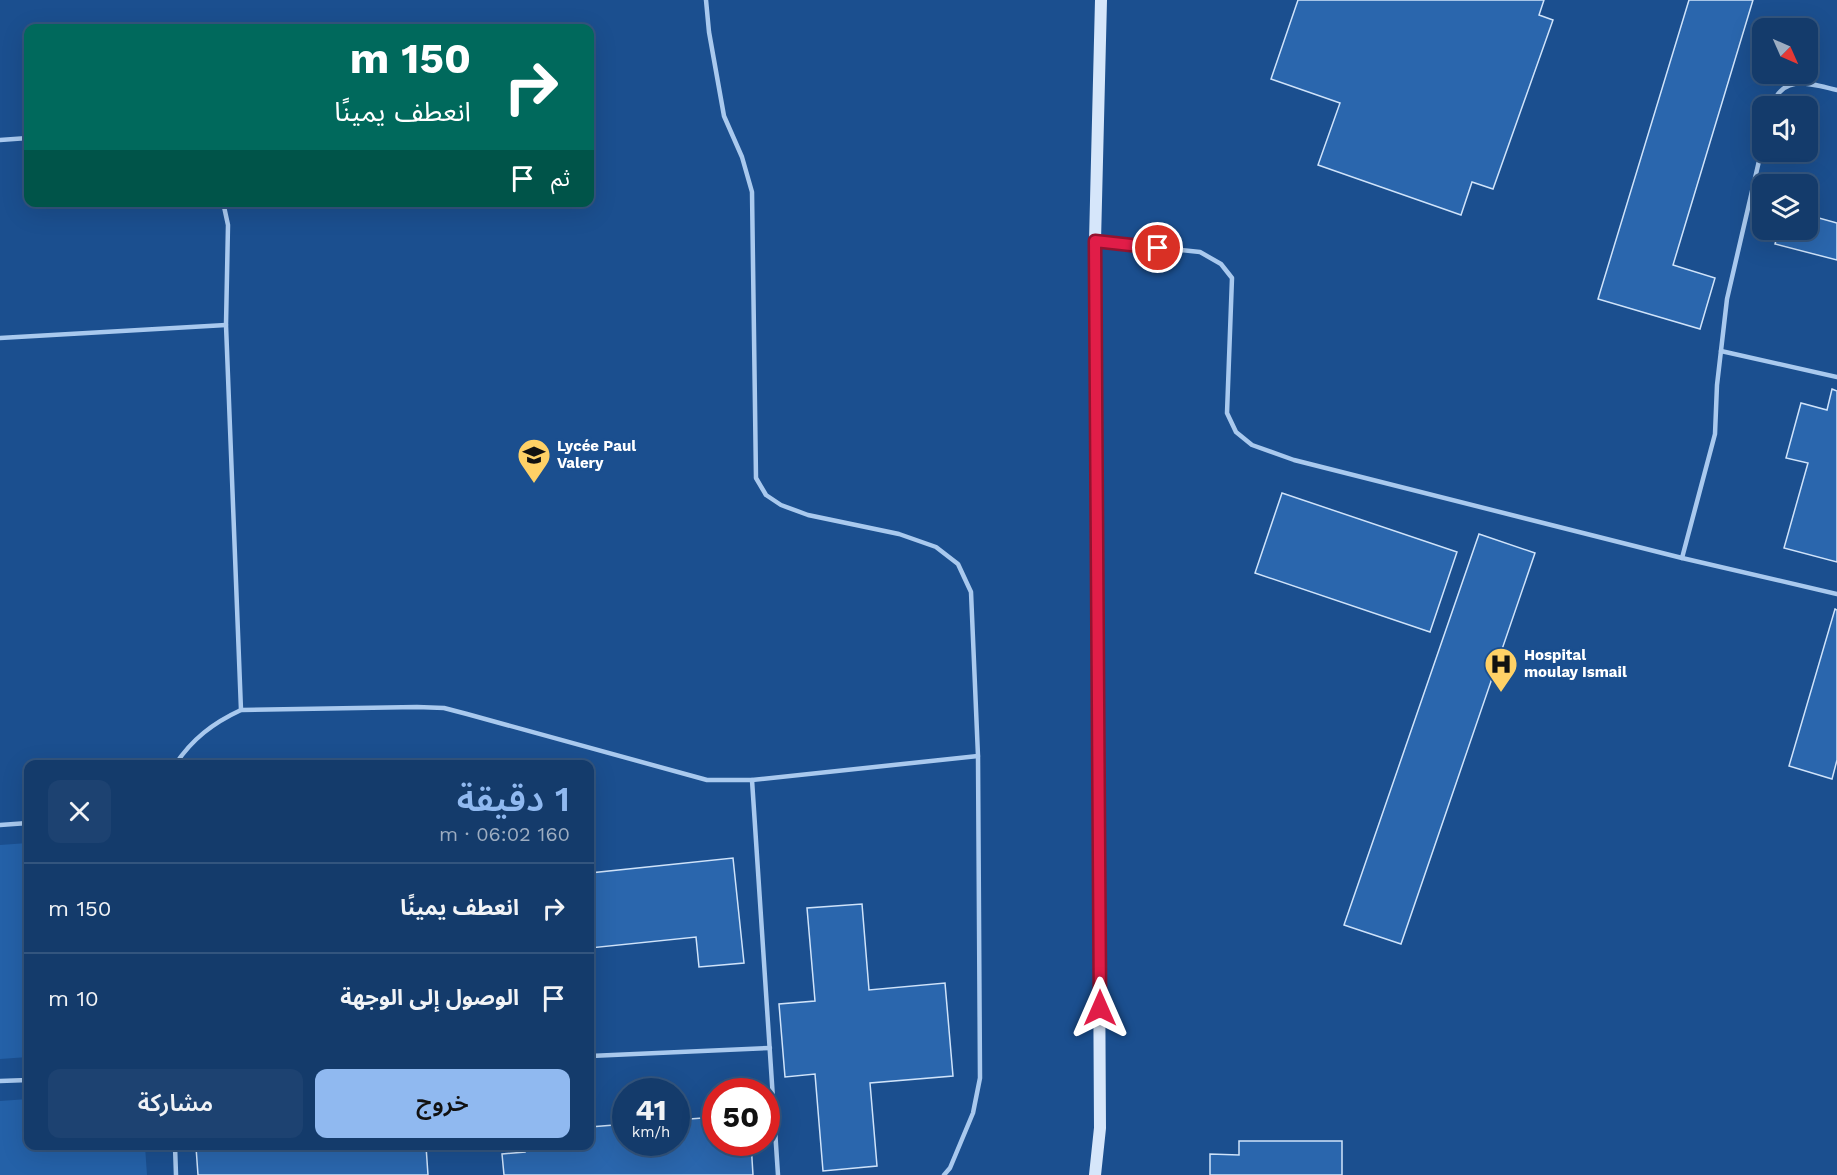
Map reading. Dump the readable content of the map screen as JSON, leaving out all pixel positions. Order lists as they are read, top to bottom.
{
  "places": {
    "school or university": ["Lycée Paul Valery"],
    "hospital": ["Hospital moulay Ismail"]
  },
  "north": "bottom right",
  "page": {
    "turn": ["150 m", "انعطف يمينًا"],
    "then": "ثم",
    "heading": ["1 دقيقة", "160 m · 06:02"],
    "list": [
      {
        "name": "انعطف يمينًا",
        "value": "150 m"
      },
      {
        "name": "الوصول إلى الوجهة",
        "value": "10 m"
      }
    ],
    "buttons": ["خروج", "مشاركة"],
    "speed": "41 km/h",
    "limit": "50"
  }
}
